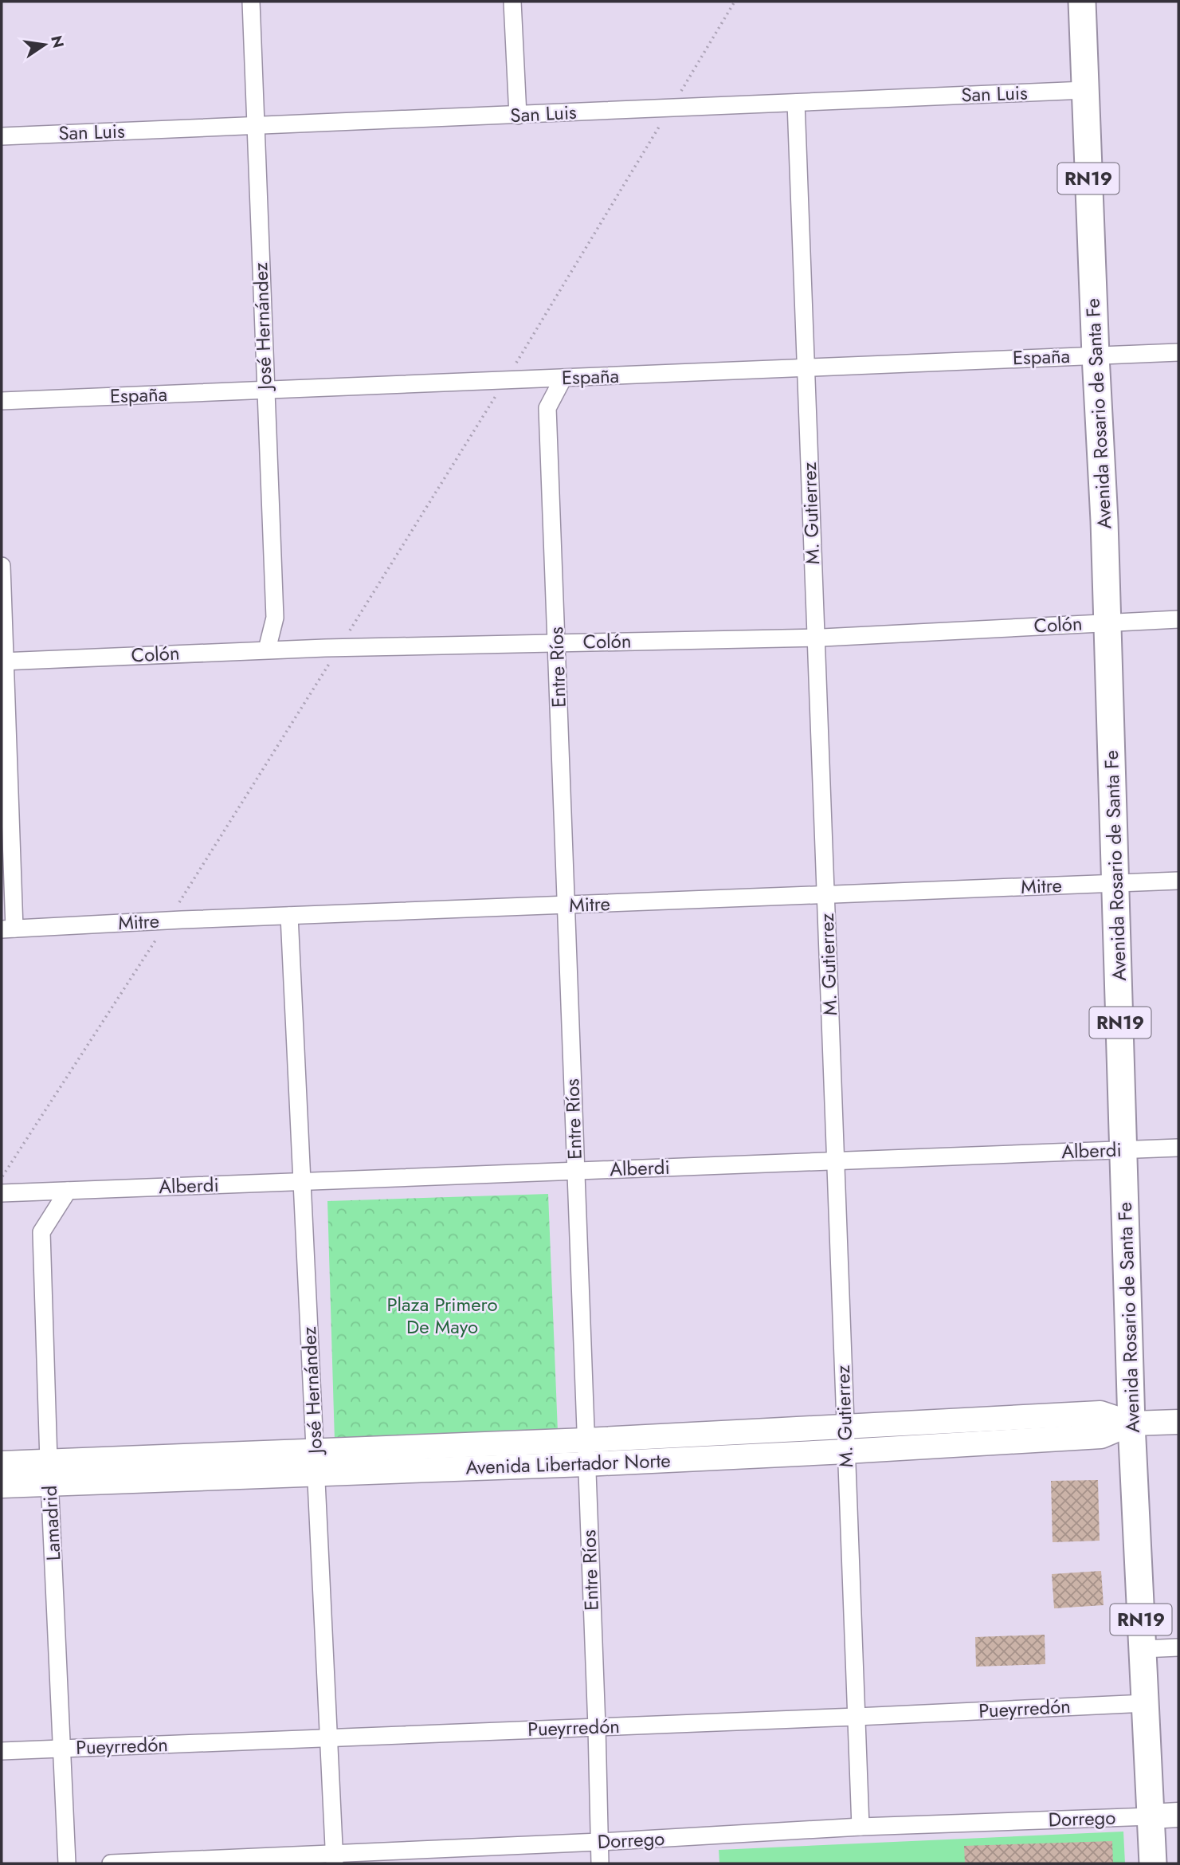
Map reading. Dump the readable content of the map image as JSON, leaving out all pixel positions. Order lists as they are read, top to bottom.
{
  "streets": {
    "main road": ["RN19", "Avenida Rosario de Santa Fe", "Avenida Libertador Norte"],
    "street": [
      "San Luis",
      "José Hernández",
      "España",
      "M. Gutierrez",
      "Colón",
      "Entre Ríos",
      "Mitre",
      "Alberdi",
      "Lamadrid",
      "Pueyrredón",
      "Dorrego"
    ]
  },
  "crossings": [
    ["San Luis", "José Hernández"],
    ["San Luis", "Avenida Rosario de Santa Fe"],
    ["San Luis", "M. Gutierrez"],
    ["José Hernández", "España"],
    ["José Hernández", "Colón"],
    ["José Hernández", "Mitre"],
    ["José Hernández", "Alberdi"],
    ["José Hernández", "Avenida Libertador Norte"],
    ["José Hernández", "Pueyrredón"],
    ["José Hernández", "Dorrego"],
    ["España", "Avenida Rosario de Santa Fe"],
    ["España", "M. Gutierrez"],
    ["España", "Entre Ríos"],
    ["Avenida Rosario de Santa Fe", "Colón"],
    ["Avenida Rosario de Santa Fe", "Mitre"],
    ["Avenida Rosario de Santa Fe", "Alberdi"],
    ["Avenida Rosario de Santa Fe", "Avenida Libertador Norte"],
    ["Avenida Rosario de Santa Fe", "Pueyrredón"],
    ["Avenida Rosario de Santa Fe", "Dorrego"],
    ["M. Gutierrez", "Colón"],
    ["M. Gutierrez", "Mitre"],
    ["M. Gutierrez", "Alberdi"],
    ["M. Gutierrez", "Avenida Libertador Norte"],
    ["M. Gutierrez", "Pueyrredón"],
    ["M. Gutierrez", "Dorrego"],
    ["Colón", "Entre Ríos"],
    ["Entre Ríos", "Mitre"],
    ["Entre Ríos", "Alberdi"],
    ["Entre Ríos", "Avenida Libertador Norte"],
    ["Entre Ríos", "Pueyrredón"],
    ["Entre Ríos", "Dorrego"],
    ["Alberdi", "Lamadrid"],
    ["Avenida Libertador Norte", "Lamadrid"],
    ["Lamadrid", "Pueyrredón"]
  ],
  "parks": ["Plaza Primero De Mayo"],
  "north": "right"
}
